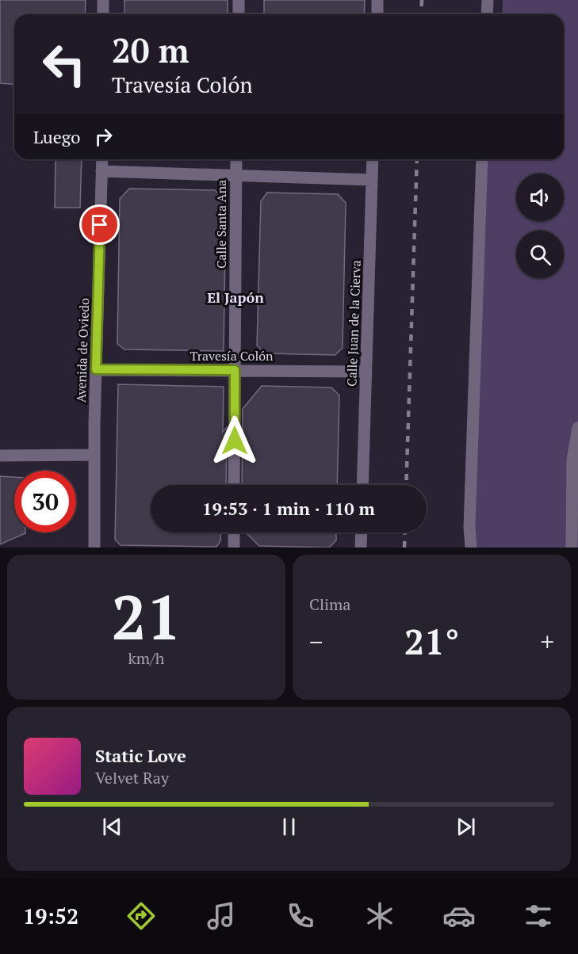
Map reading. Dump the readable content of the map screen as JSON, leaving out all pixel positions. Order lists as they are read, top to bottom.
{
  "streets": {
    "street": [
      "Calle Santa Ana",
      "Calle Juan de la Cierva",
      "Avenida de Oviedo",
      "Travesía Colón"
    ]
  },
  "crossings": [
    ["Calle Santa Ana", "Travesía Colón"],
    ["Calle Juan de la Cierva", "Travesía Colón"],
    ["Avenida de Oviedo", "Travesía Colón"]
  ],
  "districts": ["El Japón"],
  "page": {
    "turn": ["20 m", "Travesía Colón"],
    "then": "Luego",
    "limit": "30",
    "trip": "19:53 · 1 min · 110 m",
    "tile": [
      ["21", "km/h"],
      "Clima"
    ],
    "heat": ["−", "21°", "+"],
    "song": ["Static Love", "Velvet Ray"],
    "tabs": "19:52"
  }
}
